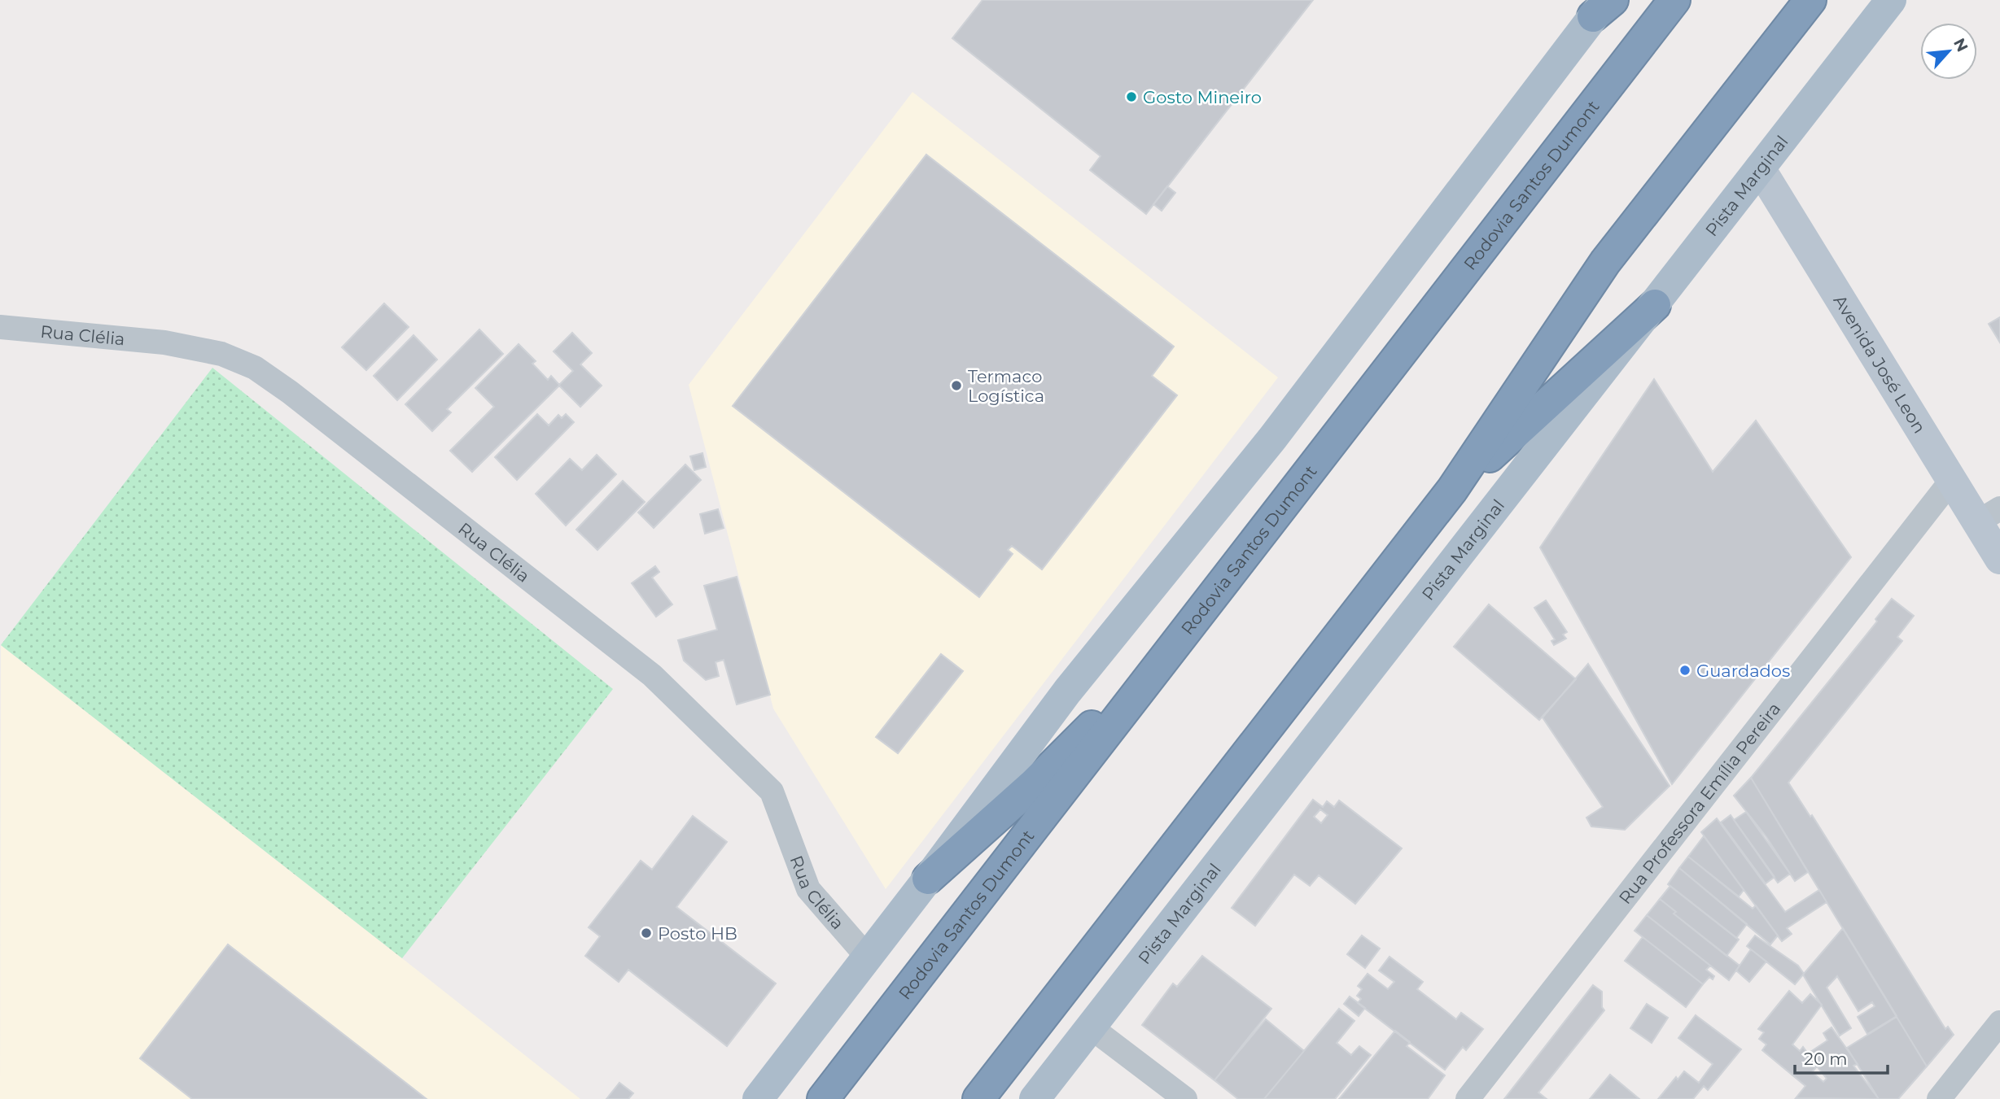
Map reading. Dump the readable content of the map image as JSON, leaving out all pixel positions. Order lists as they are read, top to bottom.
{
  "streets": {
    "highway": ["Rodovia Santos Dumont"],
    "main road": ["Pista Marginal", "Avenida José Leon"],
    "street": ["Rua Clélia", "Rua Professora Emília Pereira"]
  },
  "crossings": [
    ["Pista Marginal", "Avenida José Leon"],
    ["Avenida José Leon", "Rua Professora Emília Pereira"]
  ],
  "places": [
    "Gosto Mineiro",
    "Termaco Logística",
    "Guardados",
    "Posto HB"
  ],
  "scale_bar": "20 m",
  "north": "top right"
}
